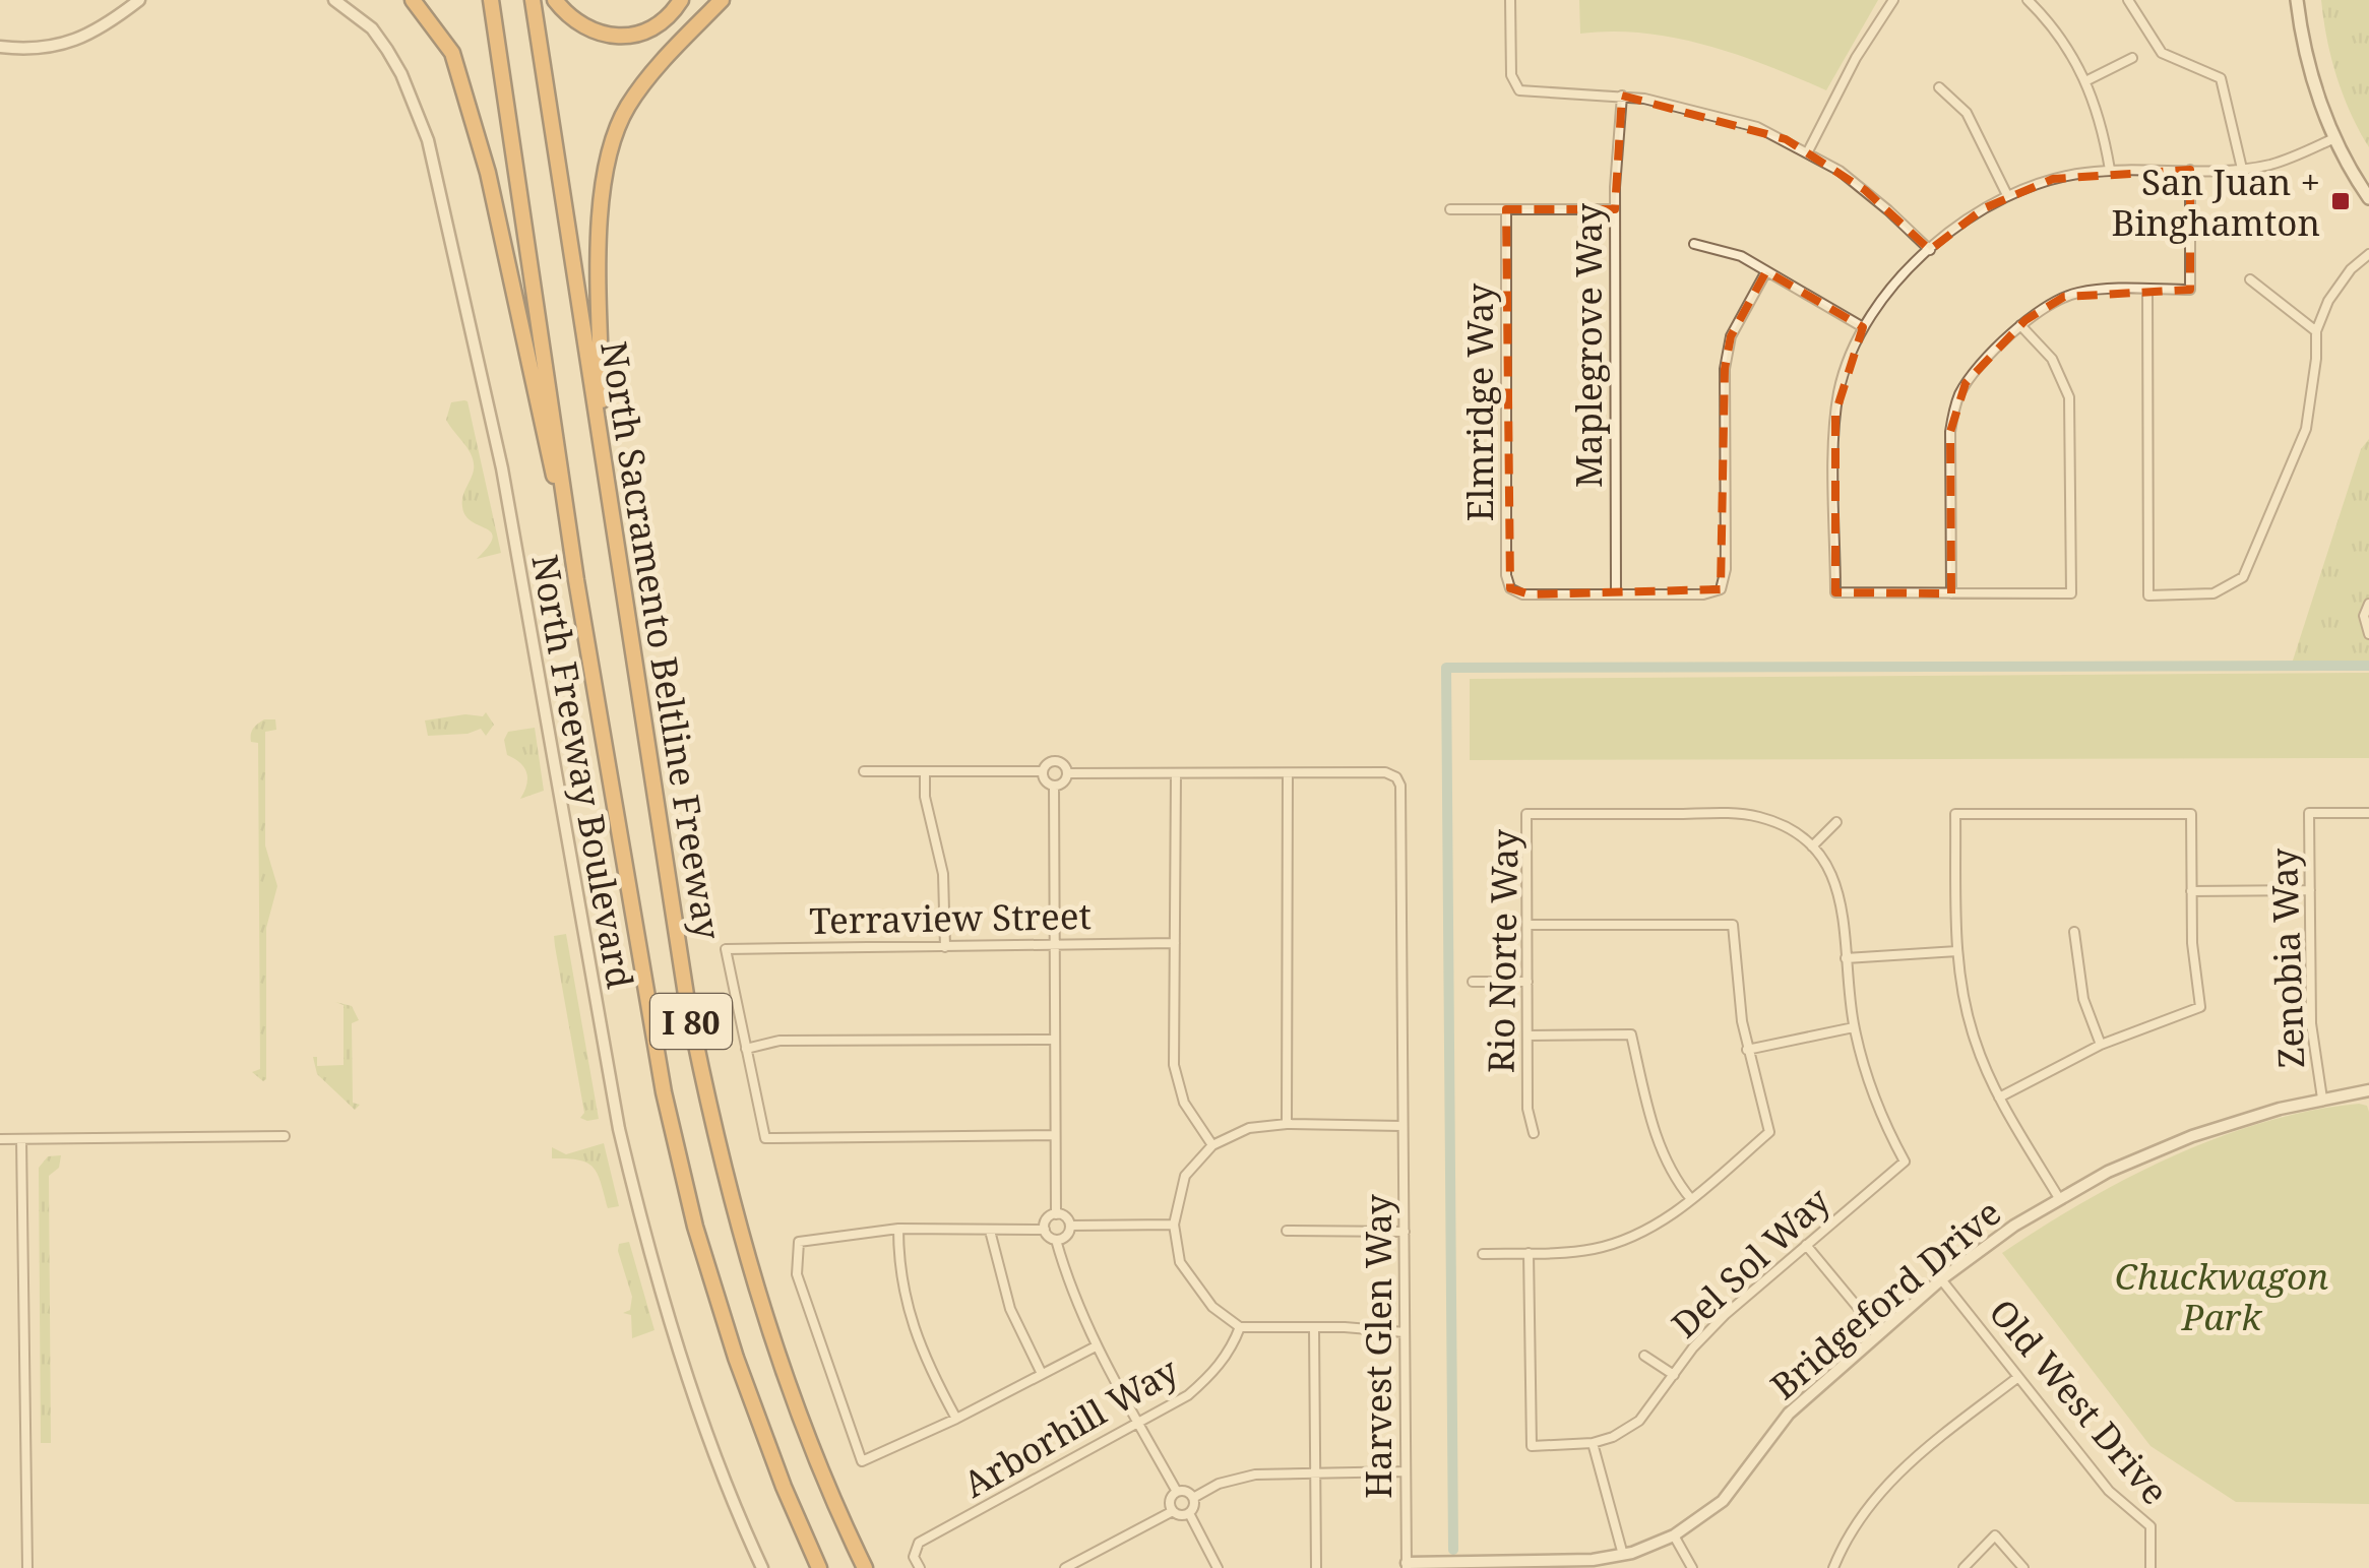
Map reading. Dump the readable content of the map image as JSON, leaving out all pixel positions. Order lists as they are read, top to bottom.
{
  "streets": {
    "highway": ["North Sacramento Beltline Freeway", "I 80"],
    "street": [
      "Maplegrove Way",
      "Elmridge Way",
      "North Freeway Boulevard",
      "Terraview Street",
      "Rio Norte Way",
      "Zenobia Way",
      "Del Sol Way",
      "Bridgeford Drive",
      "Harvest Glen Way",
      "Old West Drive",
      "Arborhill Way"
    ]
  },
  "crossings": [
    ["Maplegrove Way", "Elmridge Way"],
    ["Zenobia Way", "Bridgeford Drive"],
    ["Bridgeford Drive", "Harvest Glen Way"],
    ["Bridgeford Drive", "Old West Drive"],
    ["Harvest Glen Way", "Arborhill Way"]
  ],
  "parks": ["Chuckwagon Park"],
  "places": {
    "transit": ["San Juan + Binghamton"]
  }
}
